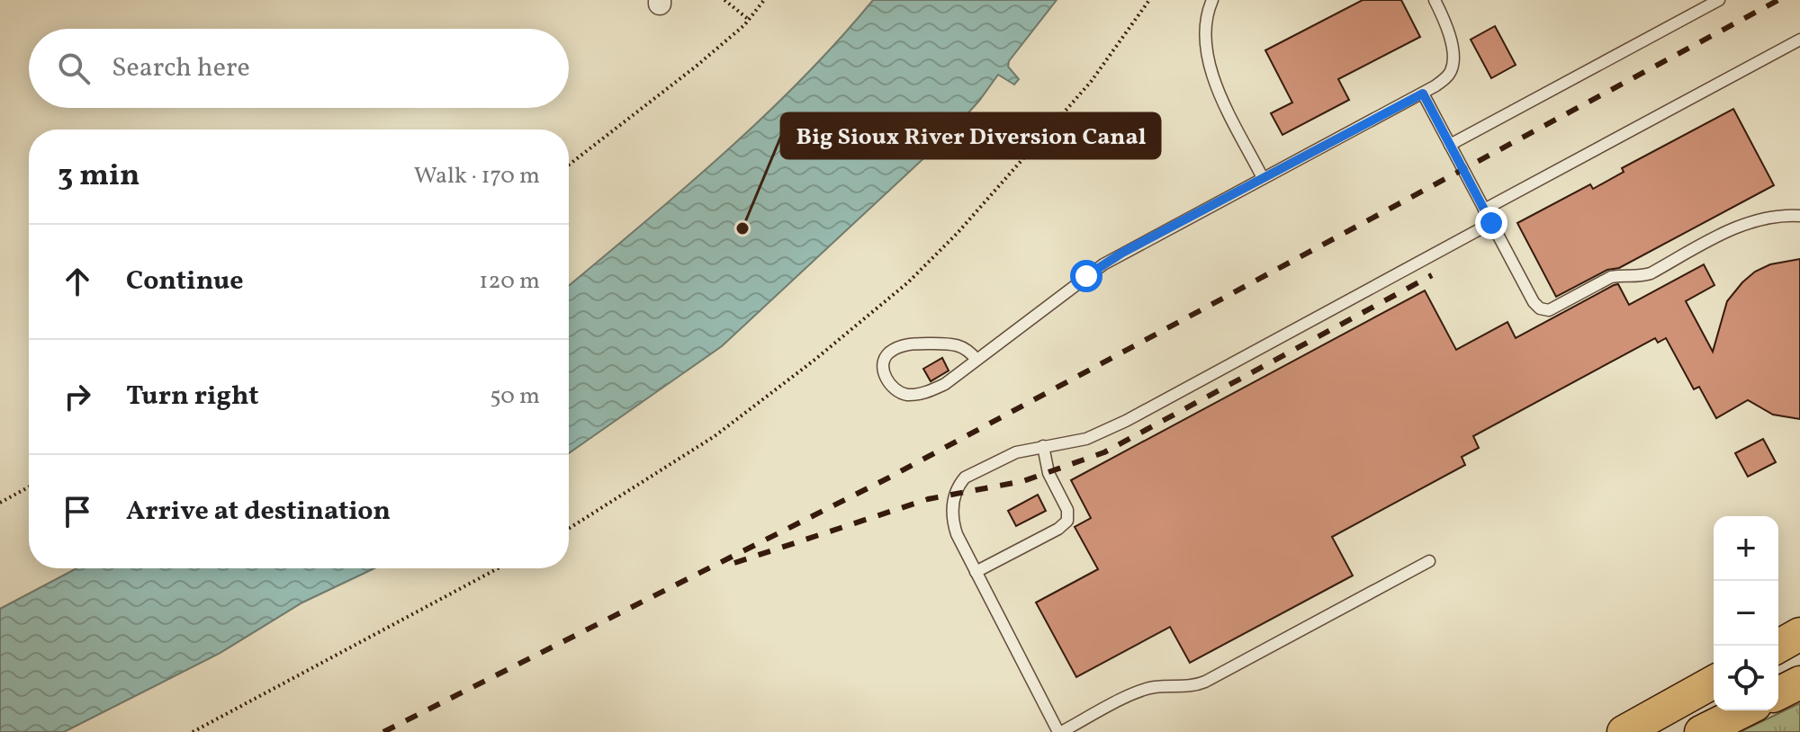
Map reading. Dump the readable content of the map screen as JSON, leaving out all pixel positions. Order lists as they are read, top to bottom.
{
  "places": ["Big Sioux River Diversion Canal"],
  "page": {
    "search": "Search here",
    "heading": ["3 min", "Walk · 170 m"],
    "list": [
      ["Continue", "120 m"],
      ["Turn right", "50 m"],
      "Arrive at destination"
    ],
    "map_buttons": ["+", "−"]
  }
}
